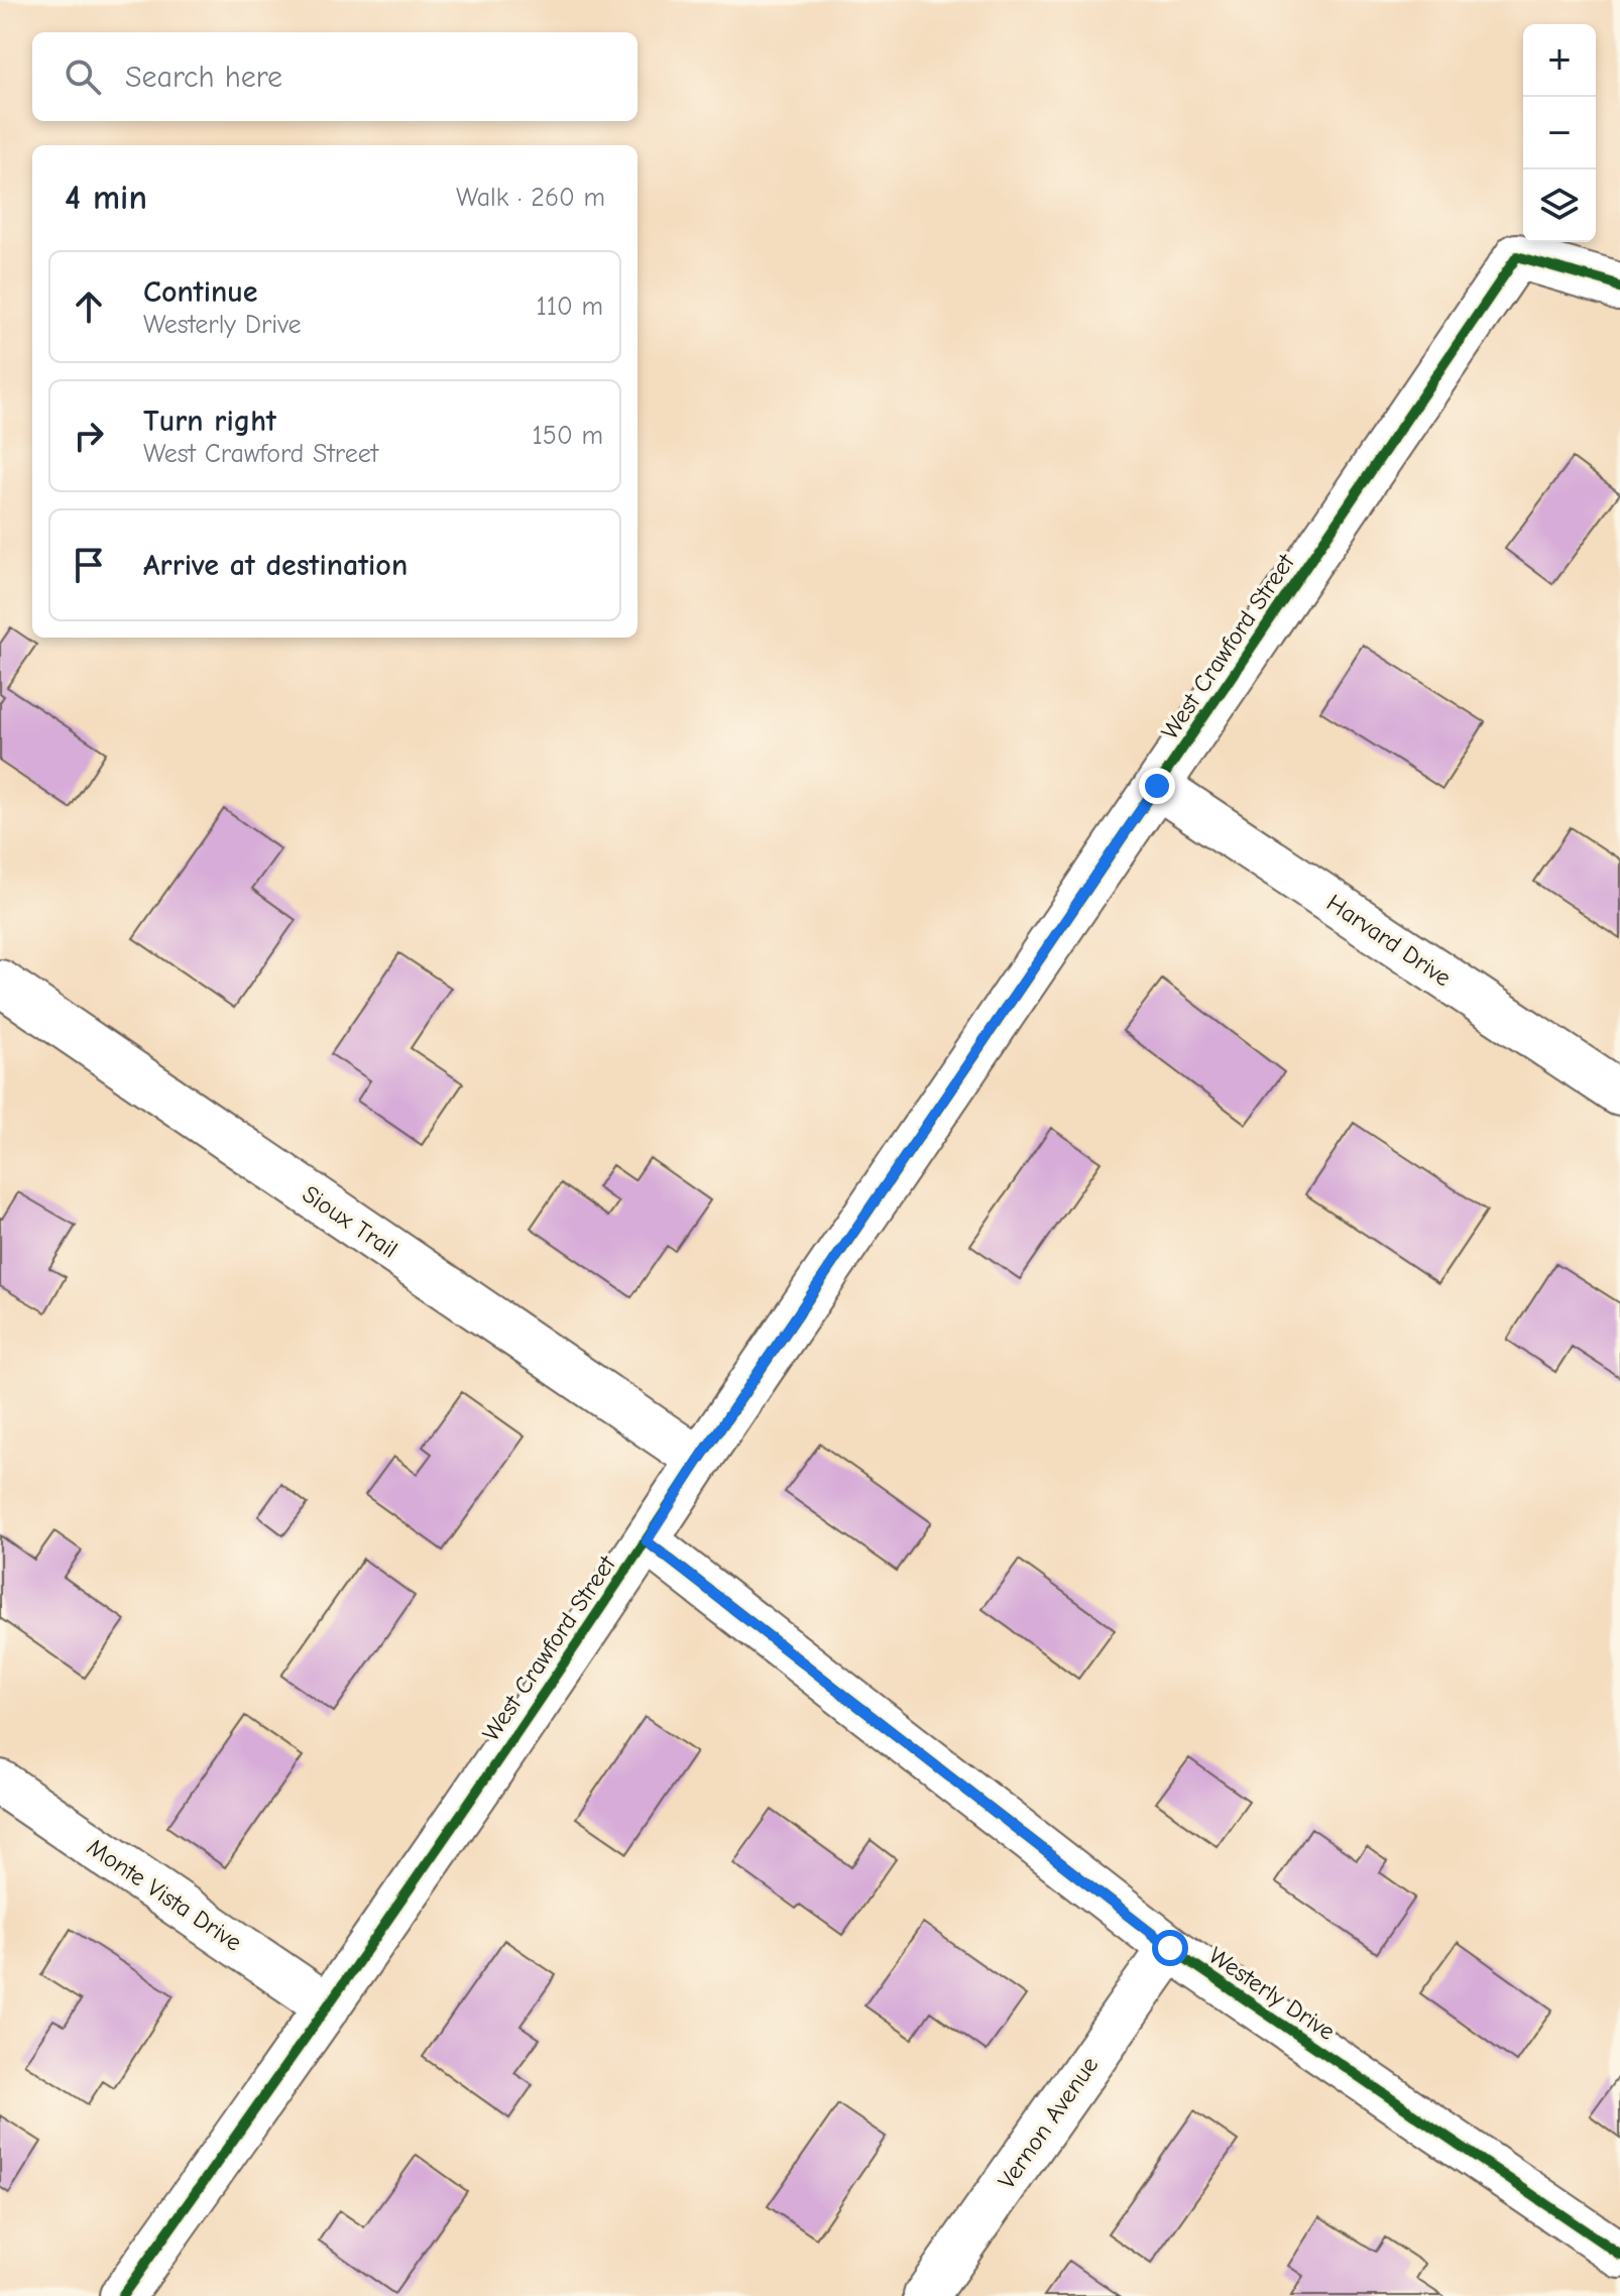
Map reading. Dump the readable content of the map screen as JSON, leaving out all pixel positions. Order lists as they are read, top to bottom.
{
  "streets": {
    "street": [
      "West Crawford Street",
      "Harvard Drive",
      "Sioux Trail",
      "Monte Vista Drive",
      "Westerly Drive",
      "Vernon Avenue"
    ]
  },
  "crossings": [
    ["West Crawford Street", "Harvard Drive"],
    ["West Crawford Street", "Sioux Trail"],
    ["West Crawford Street", "Monte Vista Drive"],
    ["West Crawford Street", "Westerly Drive"],
    ["Westerly Drive", "Vernon Avenue"]
  ],
  "page": {
    "map_buttons": ["+", "−"],
    "search": "Search here",
    "heading": ["4 min", "Walk · 260 m"],
    "list": [
      ["Continue", "Westerly Drive", "110 m"],
      ["Turn right", "West Crawford Street", "150 m"],
      "Arrive at destination"
    ]
  }
}
